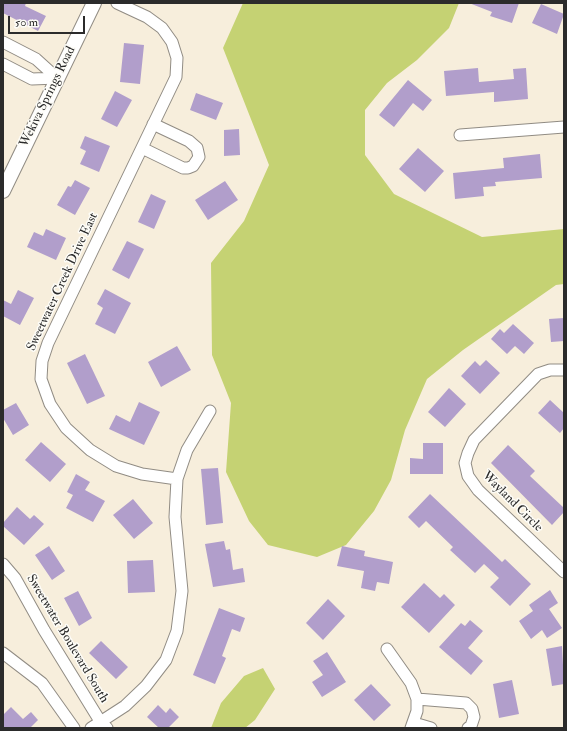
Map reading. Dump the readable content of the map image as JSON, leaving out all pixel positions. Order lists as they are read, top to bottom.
{
  "streets": {
    "main road": ["Wekiva Springs Road"],
    "street": ["Sweetwater Creek Drive East", "Wayland Circle", "Sweetwater Boulevard South"]
  },
  "scale_bar": "50 m"
}
